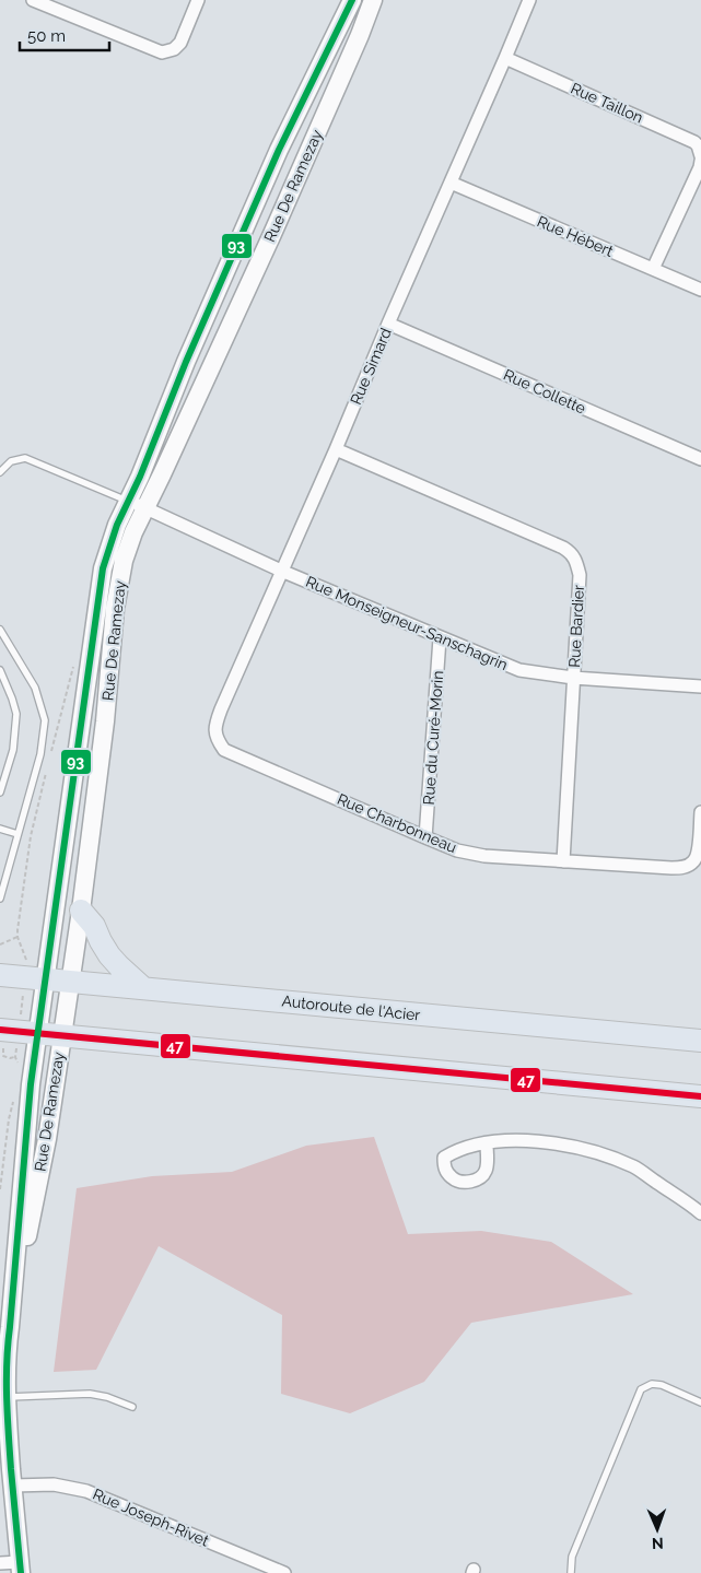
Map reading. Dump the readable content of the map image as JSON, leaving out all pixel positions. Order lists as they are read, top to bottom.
{
  "streets": {
    "highway": ["Autoroute de l'Acier"],
    "street": [
      "Rue Taillon",
      "Rue De Ramezay",
      "Rue Hébert",
      "Rue Simard",
      "Rue Collette",
      "Rue Monseigneur-Sanschagrin",
      "Rue Bardier",
      "Rue du Curé-Morin",
      "Rue Charbonneau",
      "Rue Joseph-Rivet"
    ]
  },
  "crossings": [
    ["Rue Taillon", "Rue Simard"],
    ["Rue De Ramezay", "Rue Monseigneur-Sanschagrin"],
    ["Rue De Ramezay", "Autoroute de l'Acier"],
    ["Rue De Ramezay", "Rue Joseph-Rivet"],
    ["Rue Hébert", "Rue Simard"],
    ["Rue Simard", "Rue Collette"],
    ["Rue Simard", "Rue Monseigneur-Sanschagrin"],
    ["Rue Simard", "Rue Bardier"],
    ["Rue Simard", "Rue Charbonneau"],
    ["Rue Monseigneur-Sanschagrin", "Rue Bardier"],
    ["Rue Monseigneur-Sanschagrin", "Rue du Curé-Morin"],
    ["Rue Bardier", "Rue Charbonneau"],
    ["Rue du Curé-Morin", "Rue Charbonneau"]
  ],
  "lines": ["transit line 93", "transit line 47"],
  "scale_bar": "50 m",
  "north": "bottom"
}
